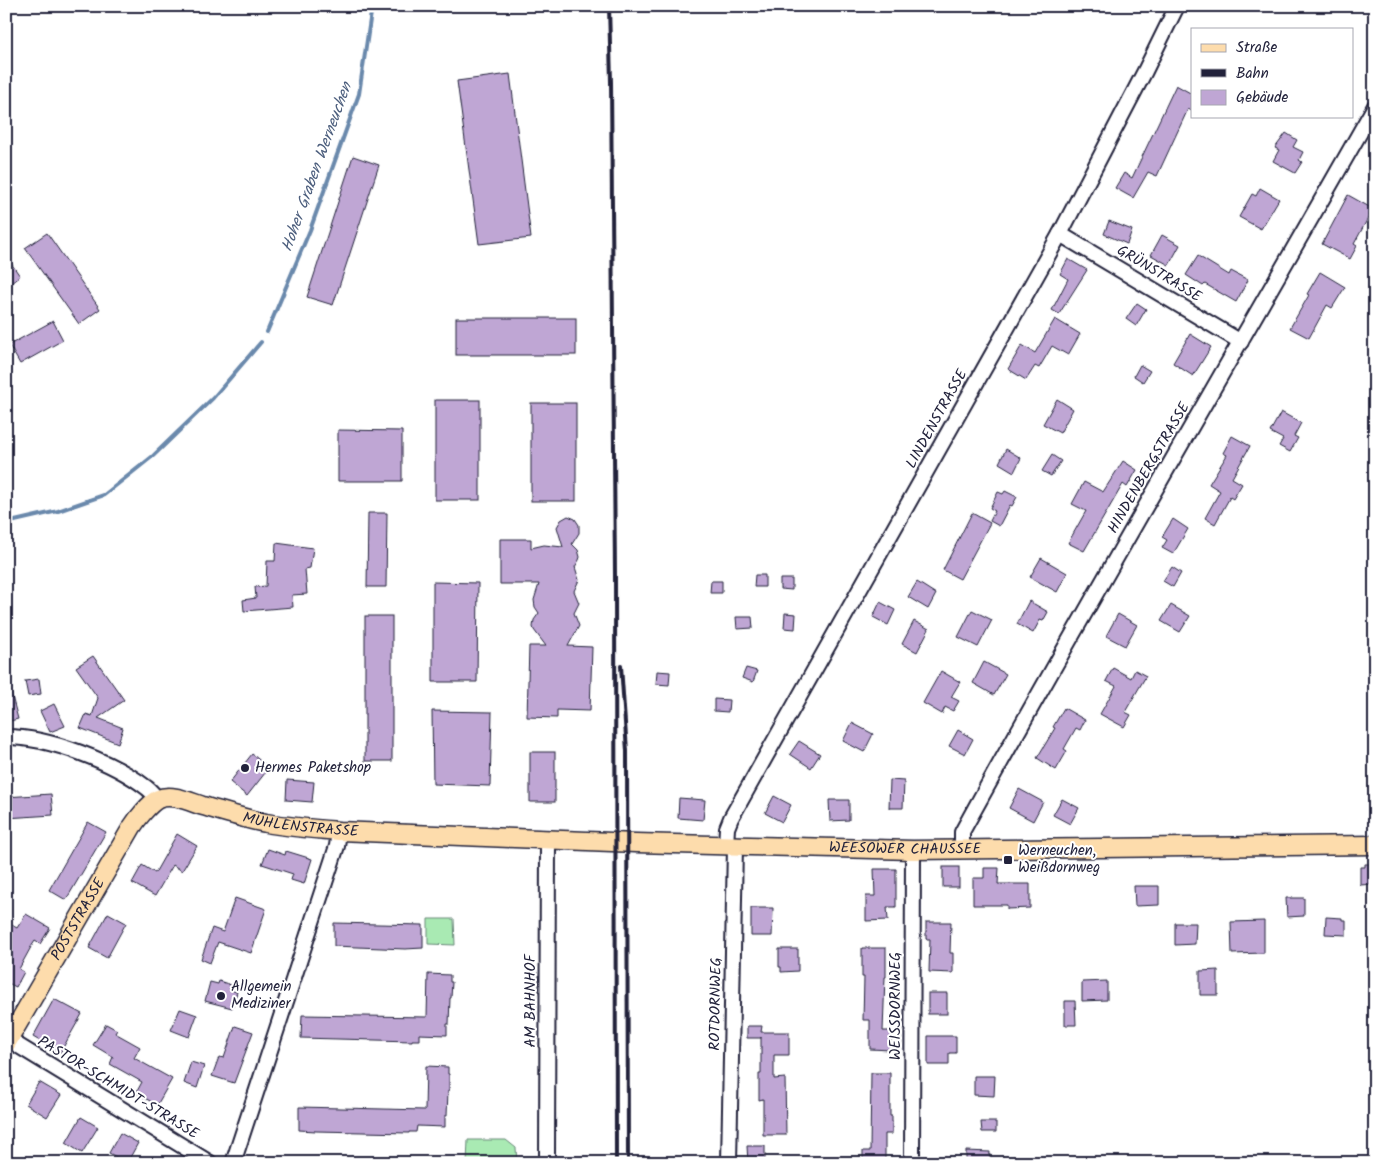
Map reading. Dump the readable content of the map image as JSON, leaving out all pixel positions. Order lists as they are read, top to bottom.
{
  "streets": {
    "main road": ["MÜHLENSTRASSE", "WEESOWER CHAUSSEE", "POSTSTRASSE"],
    "street": [
      "GRÜNSTRASSE",
      "LINDENSTRASSE",
      "HINDENBERGSTRASSE",
      "AM BAHNHOF",
      "ROTDORNWEG",
      "WEISSDORNWEG",
      "PASTOR-SCHMIDT-STRASSE"
    ]
  },
  "crossings": [
    ["GRÜNSTRASSE", "LINDENSTRASSE"],
    ["GRÜNSTRASSE", "HINDENBERGSTRASSE"],
    ["LINDENSTRASSE", "WEESOWER CHAUSSEE"],
    ["LINDENSTRASSE", "ROTDORNWEG"],
    ["HINDENBERGSTRASSE", "WEESOWER CHAUSSEE"],
    ["MÜHLENSTRASSE", "WEESOWER CHAUSSEE"],
    ["MÜHLENSTRASSE", "POSTSTRASSE"],
    ["MÜHLENSTRASSE", "AM BAHNHOF"],
    ["WEESOWER CHAUSSEE", "ROTDORNWEG"],
    ["WEESOWER CHAUSSEE", "WEISSDORNWEG"],
    ["POSTSTRASSE", "PASTOR-SCHMIDT-STRASSE"]
  ],
  "water": ["Hoher Graben Werneuchen"],
  "places": {
    "other": ["Hermes Paketshop", "Allgemein Mediziner"],
    "transit": ["Werneuchen, Weißdornweg"]
  },
  "legend": ["Straße", "Bahn", "Gebäude"]
}
